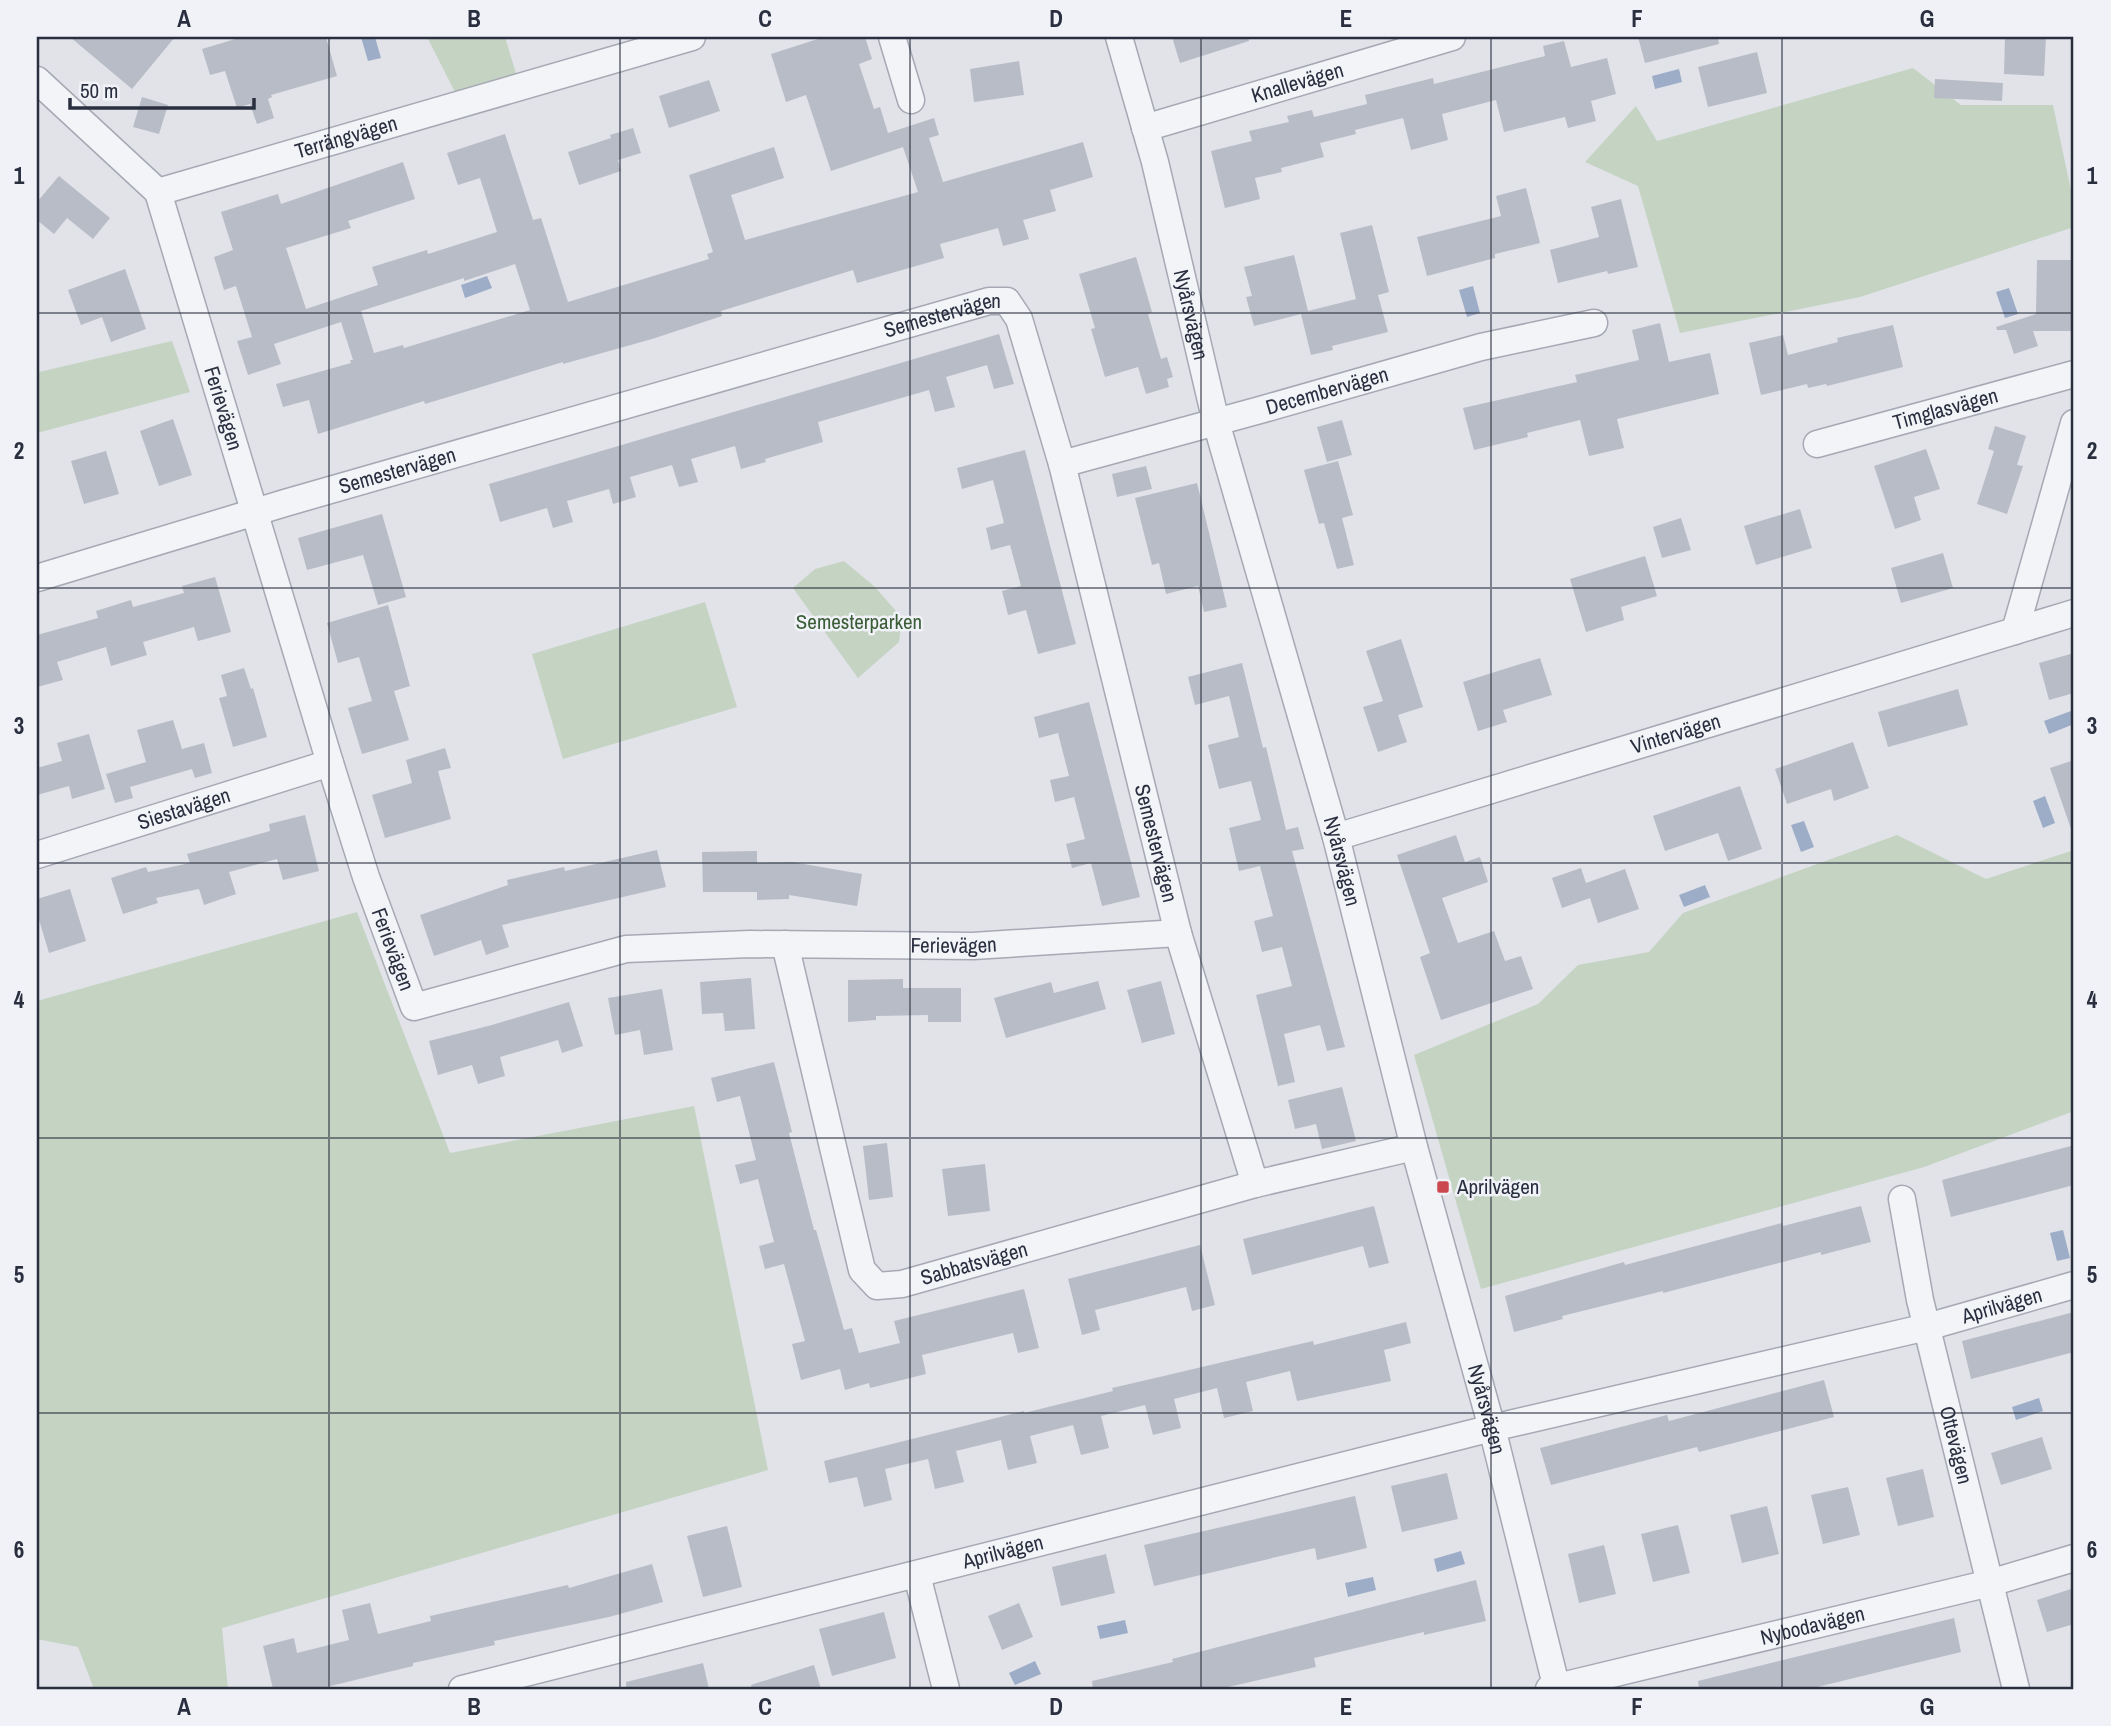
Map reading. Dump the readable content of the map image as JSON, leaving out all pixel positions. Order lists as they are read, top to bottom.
{
  "streets": {
    "street": [
      "Knallevägen",
      "Terrängvägen",
      "Nyårsvägen",
      "Semestervägen",
      "Decembervägen",
      "Ferievägen",
      "Timglasvägen",
      "Vintervägen",
      "Siestavägen",
      "Sabbatsvägen",
      "Aprilvägen",
      "Ottevägen",
      "Nybodavägen"
    ]
  },
  "crossings": [
    ["Knallevägen", "Nyårsvägen"],
    ["Terrängvägen", "Ferievägen"],
    ["Nyårsvägen", "Decembervägen"],
    ["Nyårsvägen", "Vintervägen"],
    ["Nyårsvägen", "Sabbatsvägen"],
    ["Nyårsvägen", "Aprilvägen"],
    ["Nyårsvägen", "Nybodavägen"],
    ["Semestervägen", "Decembervägen"],
    ["Semestervägen", "Ferievägen"],
    ["Semestervägen", "Sabbatsvägen"],
    ["Ferievägen", "Siestavägen"],
    ["Ferievägen", "Sabbatsvägen"],
    ["Aprilvägen", "Ottevägen"],
    ["Ottevägen", "Nybodavägen"]
  ],
  "parks": ["Semesterparken"],
  "places": {
    "transit": ["Aprilvägen"]
  },
  "scale_bar": "50 m",
  "grid": {
    "columns": [
      "A",
      "B",
      "C",
      "D",
      "E",
      "F",
      "G"
    ],
    "rows": [
      "1",
      "2",
      "3",
      "4",
      "5",
      "6"
    ]
  }
}
